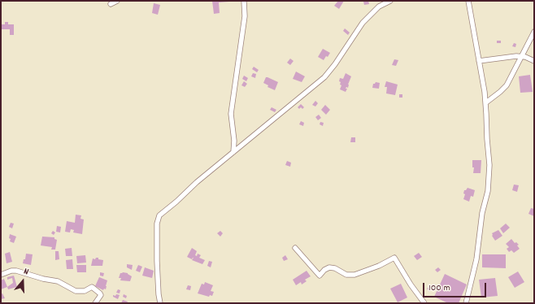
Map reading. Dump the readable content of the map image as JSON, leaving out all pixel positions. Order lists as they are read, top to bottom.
{
  "scale_bar": "100 m",
  "north": "top"
}
